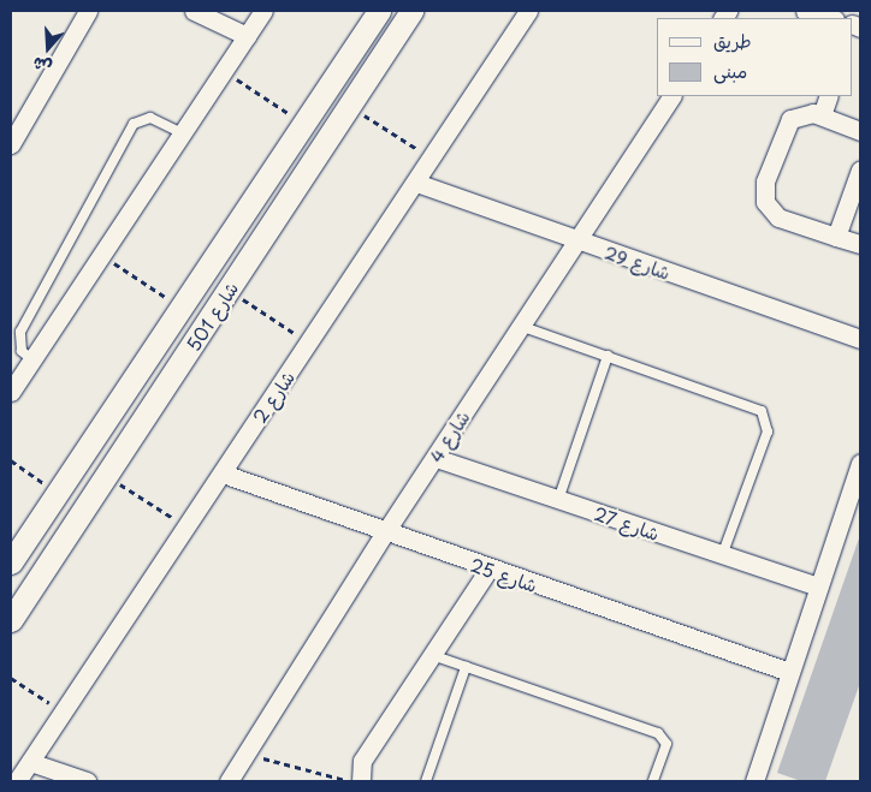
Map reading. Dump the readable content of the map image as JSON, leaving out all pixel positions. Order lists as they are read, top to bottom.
{
  "streets": {
    "street": [
      "شارع 29",
      "شارع 501",
      "شارع 2",
      "شارع 4",
      "شارع 27",
      "شارع 25"
    ]
  },
  "crossings": [
    ["شارع 29", "شارع 2"],
    ["شارع 29", "شارع 4"],
    ["شارع 2", "شارع 25"],
    ["شارع 4", "شارع 27"],
    ["شارع 4", "شارع 25"]
  ],
  "legend": ["طريق", "مبنى"],
  "north": "bottom"
}
